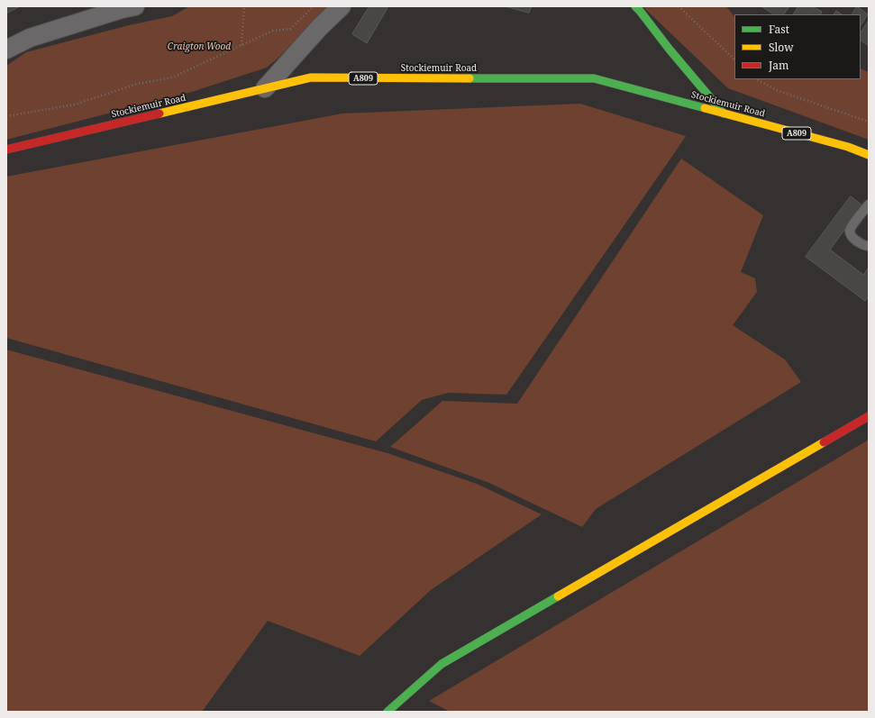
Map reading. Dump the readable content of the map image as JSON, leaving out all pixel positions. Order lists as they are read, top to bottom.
{
  "streets": {
    "main road": ["Stockiemuir Road", "A809"]
  },
  "parks": ["Craigton Wood"],
  "legend": ["Fast", "Slow", "Jam"]
}
